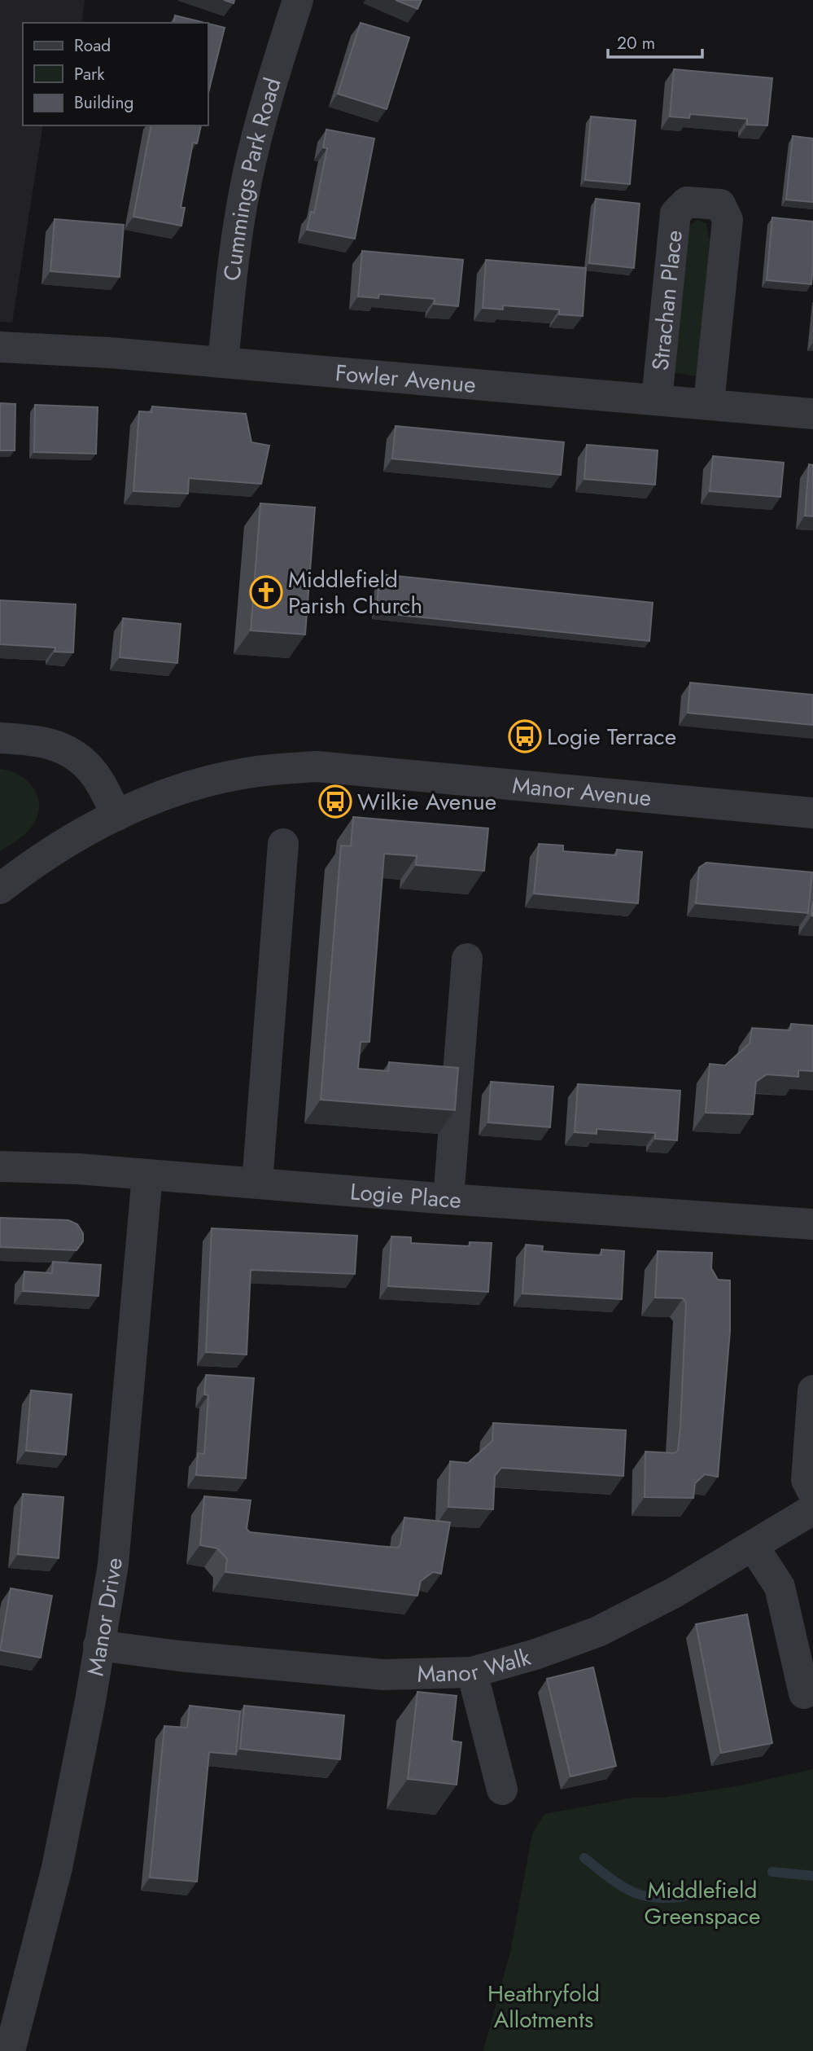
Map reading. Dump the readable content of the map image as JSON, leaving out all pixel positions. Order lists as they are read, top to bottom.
{
  "streets": {
    "street": [
      "Cummings Park Road",
      "Strachan Place",
      "Fowler Avenue",
      "Manor Avenue",
      "Logie Place",
      "Manor Drive",
      "Manor Walk"
    ]
  },
  "crossings": [
    ["Cummings Park Road", "Fowler Avenue"],
    ["Strachan Place", "Fowler Avenue"],
    ["Logie Place", "Manor Drive"],
    ["Manor Drive", "Manor Walk"]
  ],
  "parks": ["Middlefield Greenspace", "Heathryfold Allotments"],
  "places": {
    "church": ["Middlefield Parish Church"],
    "bus stop": ["Logie Terrace", "Wilkie Avenue"]
  },
  "legend": ["Road", "Park", "Building"],
  "scale_bar": "20 m"
}
